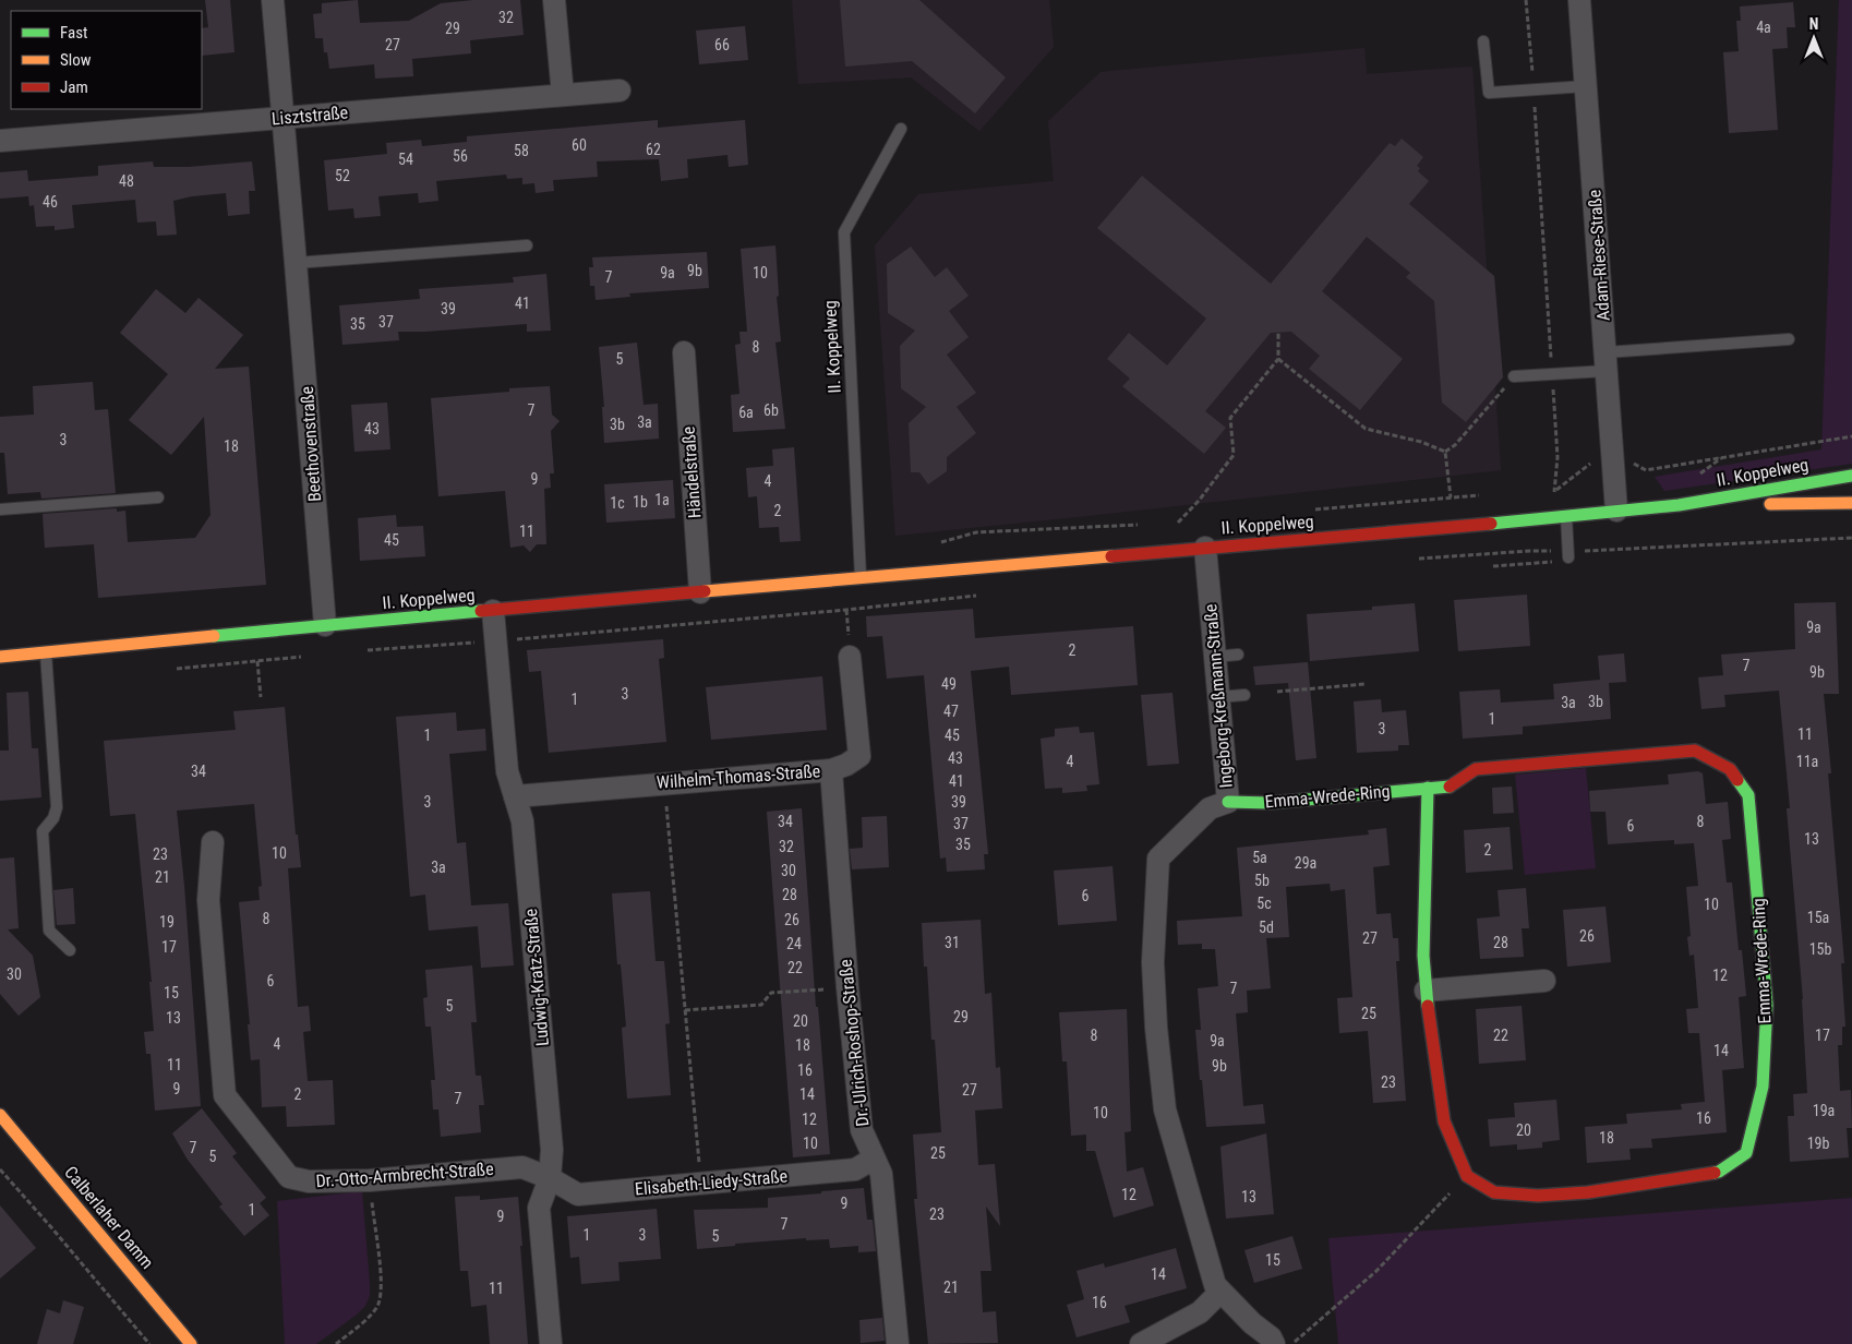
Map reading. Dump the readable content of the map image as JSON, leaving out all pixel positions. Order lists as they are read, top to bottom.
{
  "streets": {
    "street": [
      "Lisztstraße",
      "Adam-Riese-Straße",
      "II. Koppelweg",
      "Beethovenstraße",
      "Händelstraße",
      "Ingeborg-Kreßmann-Straße",
      "Wilhelm-Thomas-Straße",
      "Emma-Wrede-Ring",
      "Ludwig-Kratz-Straße",
      "Dr.-Ulrich-Roshop-Straße",
      "Dr.-Otto-Armbrecht-Straße",
      "Elisabeth-Liedy-Straße",
      "Calberlaher Damm"
    ]
  },
  "crossings": [
    ["Lisztstraße", "Beethovenstraße"],
    ["Adam-Riese-Straße", "II. Koppelweg"],
    ["II. Koppelweg", "Beethovenstraße"],
    ["II. Koppelweg", "Händelstraße"],
    ["II. Koppelweg", "Ingeborg-Kreßmann-Straße"],
    ["II. Koppelweg", "Ludwig-Kratz-Straße"],
    ["Ingeborg-Kreßmann-Straße", "Emma-Wrede-Ring"],
    ["Wilhelm-Thomas-Straße", "Ludwig-Kratz-Straße"],
    ["Wilhelm-Thomas-Straße", "Dr.-Ulrich-Roshop-Straße"],
    ["Ludwig-Kratz-Straße", "Dr.-Otto-Armbrecht-Straße"],
    ["Ludwig-Kratz-Straße", "Elisabeth-Liedy-Straße"],
    ["Dr.-Ulrich-Roshop-Straße", "Elisabeth-Liedy-Straße"],
    ["Dr.-Otto-Armbrecht-Straße", "Elisabeth-Liedy-Straße"]
  ],
  "house_numbers": [
    "32",
    "4a",
    "29",
    "27",
    "66",
    "60",
    "62",
    "58",
    "56",
    "54",
    "52",
    "48",
    "46",
    "9b",
    "9a",
    "10",
    "7",
    "41",
    "39",
    "37",
    "35",
    "8",
    "5",
    "7",
    "6b",
    "6a",
    "3a",
    "3b",
    "43",
    "3",
    "18",
    "9",
    "4",
    "1a",
    "1b",
    "1c",
    "2",
    "11",
    "45",
    "9a",
    "2",
    "7",
    "9b",
    "49",
    "3",
    "1",
    "3b",
    "3a",
    "47",
    "1",
    "3",
    "11",
    "1",
    "45",
    "43",
    "4",
    "11a",
    "34",
    "41",
    "3",
    "39",
    "34",
    "8",
    "37",
    "6",
    "13",
    "35",
    "32",
    "2",
    "10",
    "23",
    "5a",
    "29a",
    "3a",
    "30",
    "21",
    "5b",
    "28",
    "6",
    "5c",
    "10",
    "15a",
    "8",
    "26",
    "19",
    "5d",
    "26",
    "27",
    "31",
    "28",
    "24",
    "17",
    "15b",
    "22",
    "30",
    "12",
    "6",
    "7",
    "15",
    "5",
    "25",
    "29",
    "13",
    "20",
    "8",
    "22",
    "17",
    "9a",
    "4",
    "18",
    "14",
    "11",
    "9b",
    "16",
    "23",
    "9",
    "27",
    "2",
    "14",
    "7",
    "19a",
    "10",
    "16",
    "12",
    "20",
    "18",
    "10",
    "19b",
    "7",
    "25",
    "5",
    "12",
    "13",
    "9",
    "1",
    "23",
    "9",
    "7",
    "1",
    "3",
    "5",
    "15",
    "14",
    "21",
    "11",
    "16"
  ],
  "legend": ["Fast", "Slow", "Jam"],
  "north": "top"
}
